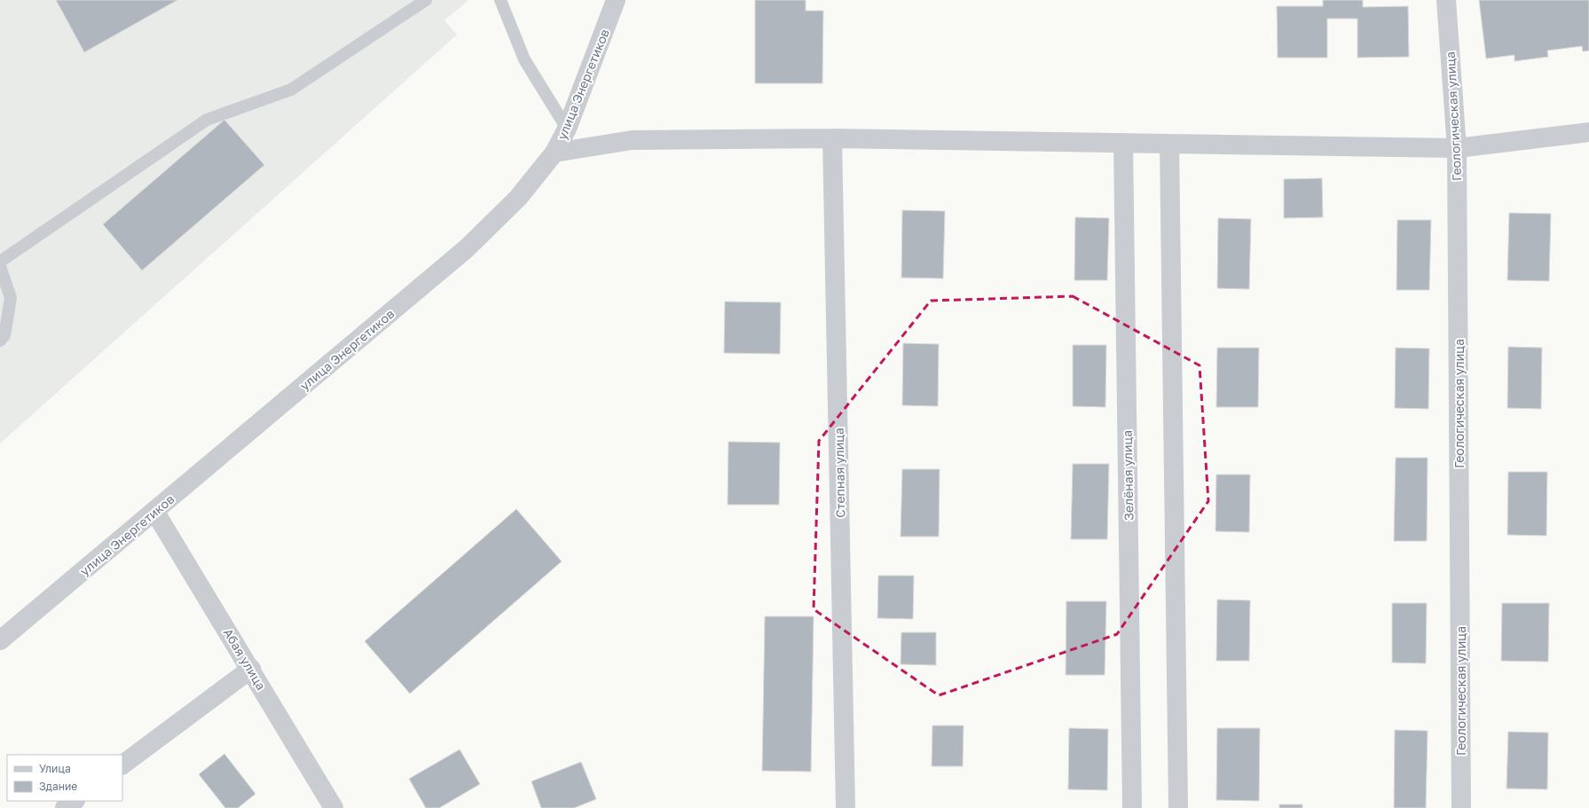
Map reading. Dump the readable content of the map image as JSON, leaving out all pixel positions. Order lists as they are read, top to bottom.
{
  "streets": {
    "street": [
      "улица Энергетиков",
      "Геологическая улица",
      "Степная улица",
      "Зелёная улица",
      "Абая улица"
    ]
  },
  "crossings": [
    ["улица Энергетиков", "Абая улица"]
  ],
  "legend": ["Улица", "Здание"]
}
